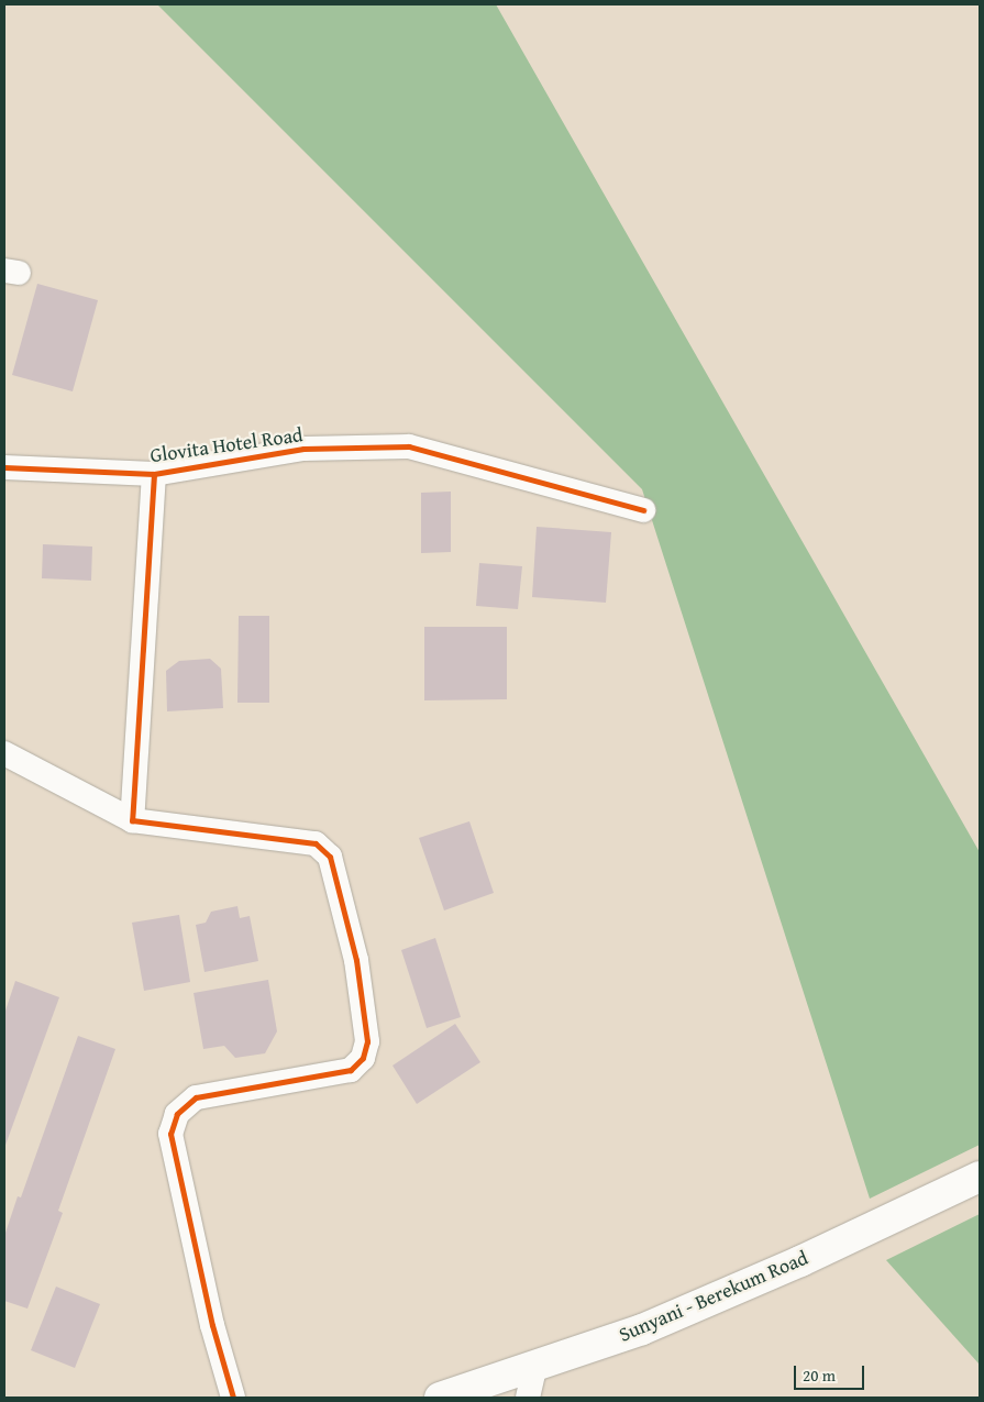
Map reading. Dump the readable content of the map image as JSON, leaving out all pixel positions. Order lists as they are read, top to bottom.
{
  "streets": {
    "main road": ["Sunyani - Berekum Road"],
    "street": ["Glovita Hotel Road"]
  },
  "scale_bar": "20 m"
}
